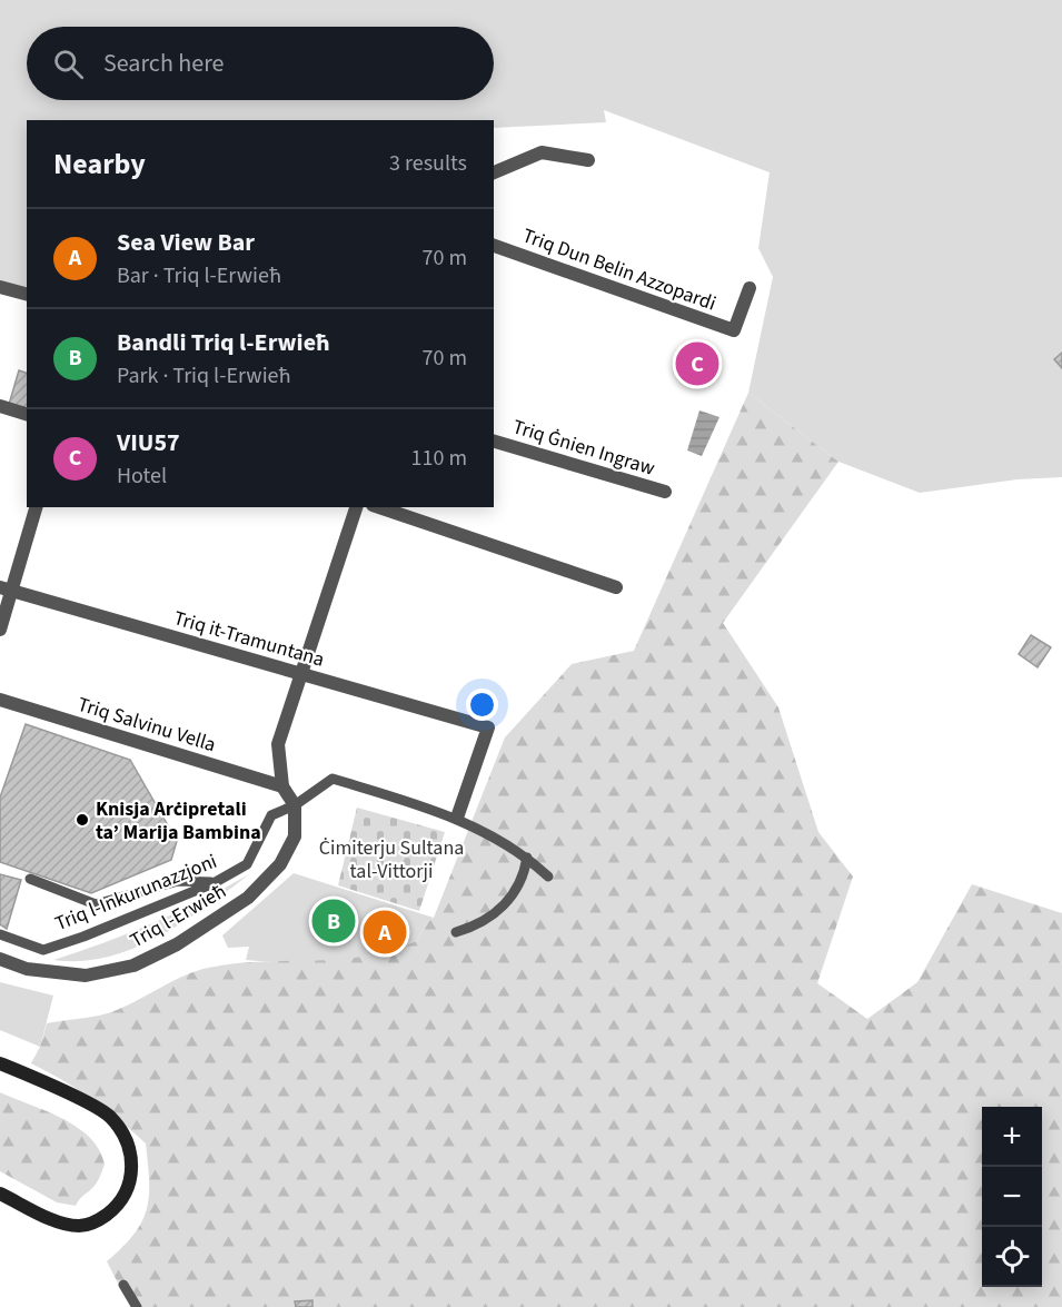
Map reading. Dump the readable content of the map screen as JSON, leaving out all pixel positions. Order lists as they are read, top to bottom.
{
  "streets": {
    "street": [
      "Triq Dun Belin Azzopardi",
      "Triq Ġnien Ingraw",
      "Triq it-Tramuntana",
      "Triq Salvinu Vella",
      "Triq l-Erwieħ"
    ],
    "lane": ["Triq l-Inkurunazzjoni"]
  },
  "crossings": [
    ["Triq it-Tramuntana", "Triq l-Inkurunazzjoni"],
    ["Triq l-Inkurunazzjoni", "Triq l-Erwieħ"]
  ],
  "parks": ["Ċimiterju Sultana tal-Vittorji"],
  "places": ["Knisja Arċipretali ta’ Marija Bambina"],
  "page": {
    "search": "Search here",
    "heading": ["Nearby", "3 results"],
    "list": [
      {
        "mark": "A",
        "name": "Sea View Bar",
        "note": "Bar · Triq l-Erwieħ",
        "value": "70 m"
      },
      {
        "mark": "B",
        "name": "Bandli Triq l-Erwieħ",
        "note": "Park · Triq l-Erwieħ",
        "value": "70 m"
      },
      {
        "mark": "C",
        "name": "VIU57",
        "note": "Hotel",
        "value": "110 m"
      }
    ],
    "pins": ["C", "B", "A"],
    "map_buttons": ["+", "−"]
  }
}
